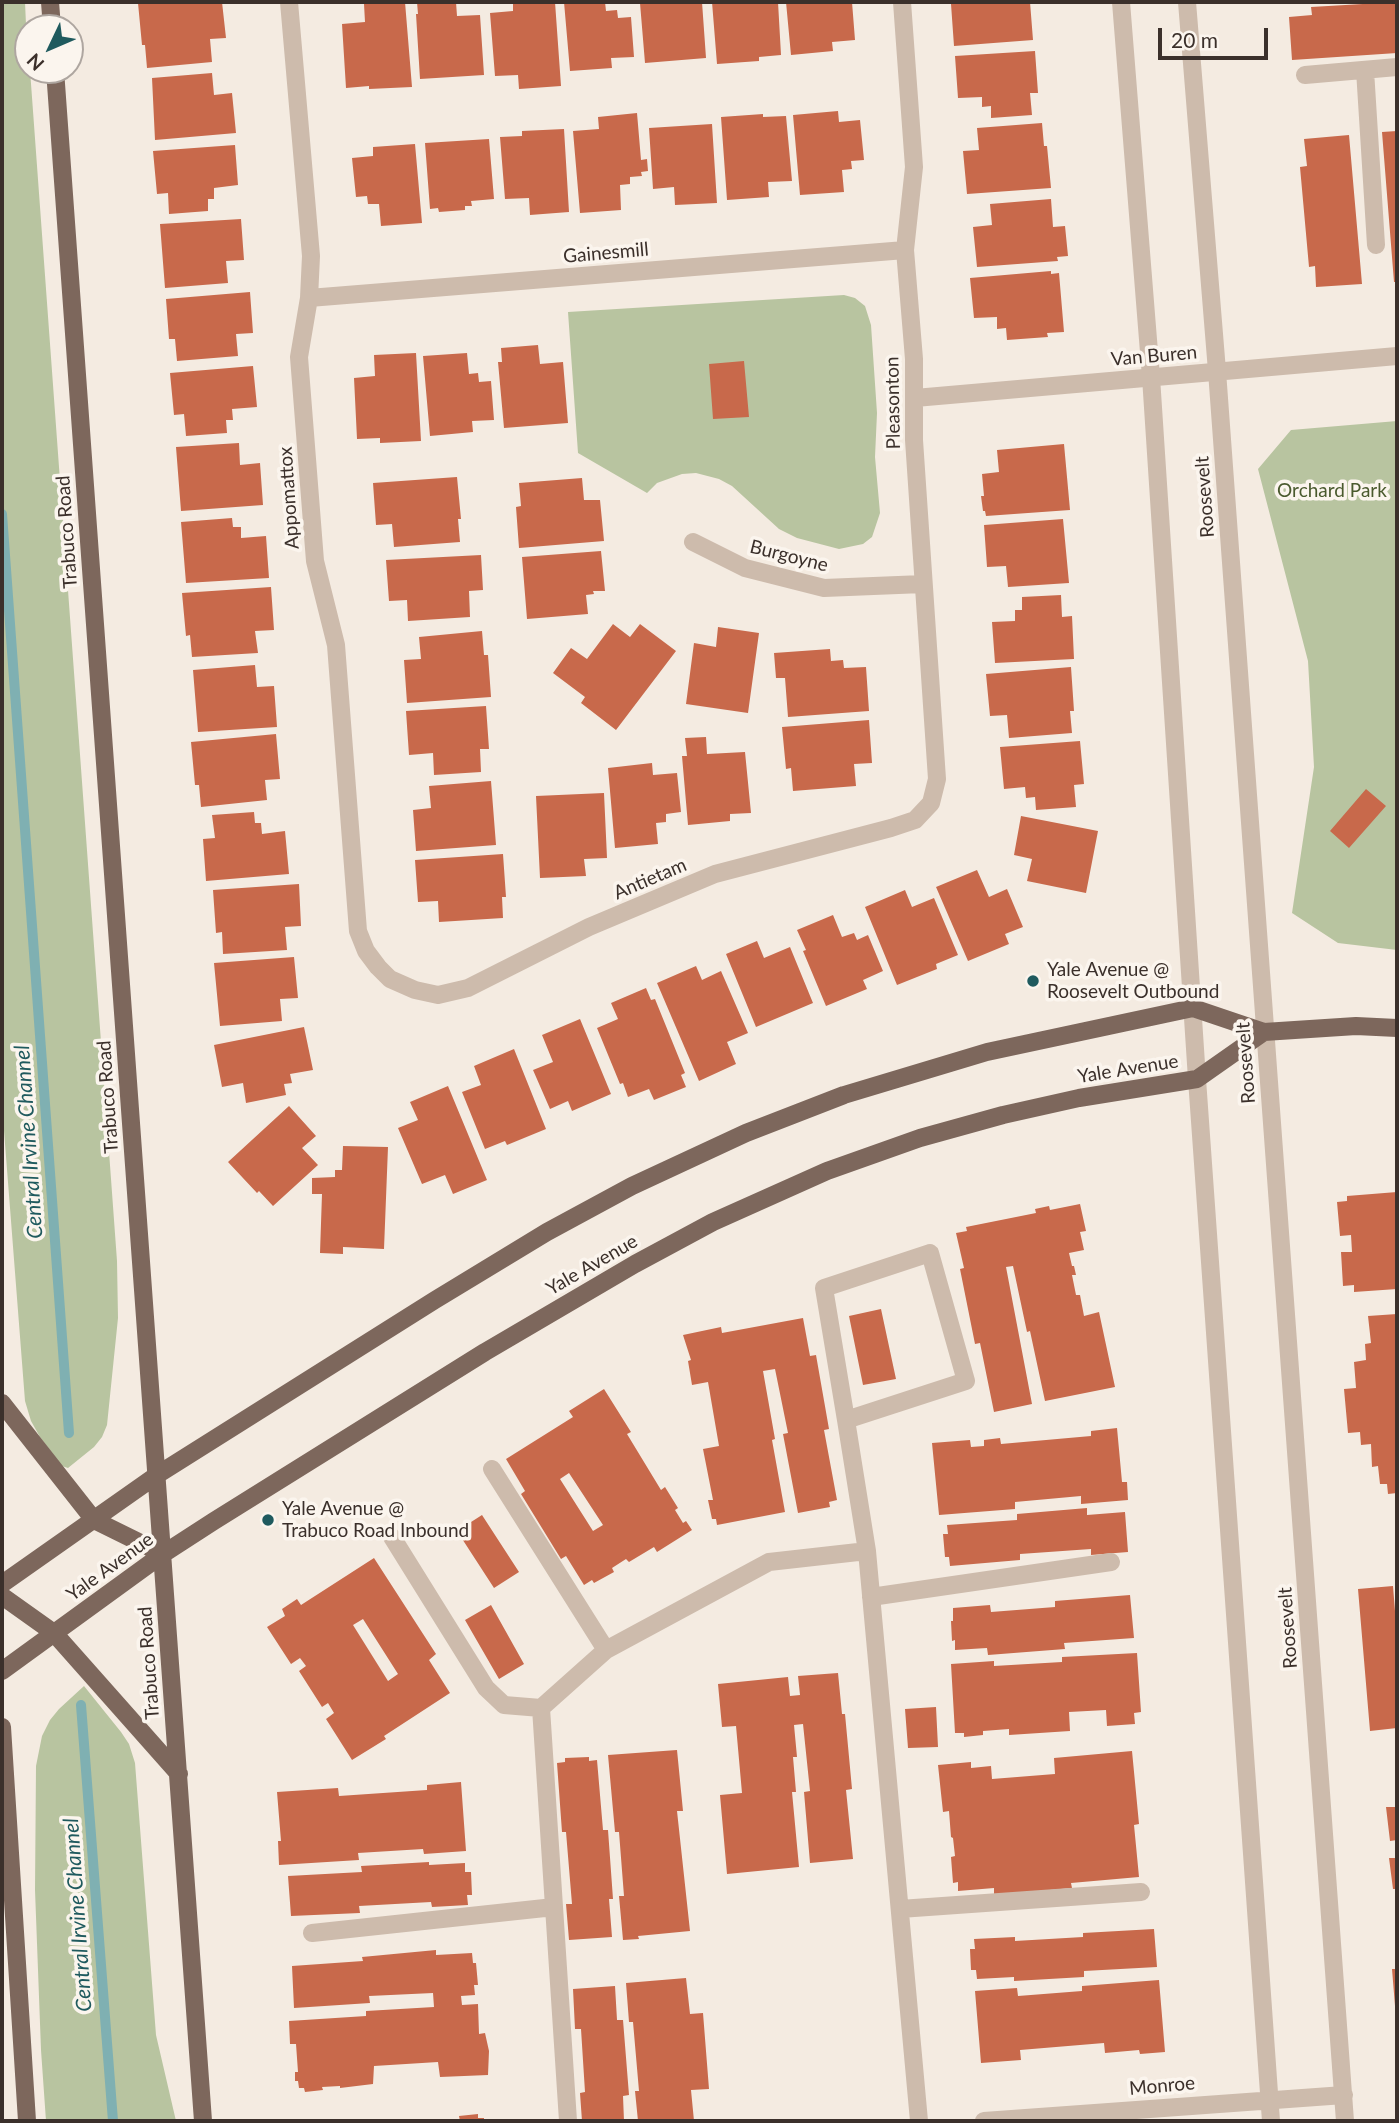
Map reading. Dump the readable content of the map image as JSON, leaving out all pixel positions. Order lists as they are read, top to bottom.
{
  "streets": {
    "main road": ["Trabuco Road", "Yale Avenue"],
    "street": [
      "Gainesmill",
      "Van Buren",
      "Pleasonton",
      "Roosevelt",
      "Appomattox",
      "Burgoyne",
      "Antietam",
      "Monroe"
    ]
  },
  "crossings": [
    ["Gainesmill", "Pleasonton"],
    ["Gainesmill", "Appomattox"],
    ["Van Buren", "Pleasonton"],
    ["Van Buren", "Roosevelt"],
    ["Pleasonton", "Burgoyne"],
    ["Pleasonton", "Antietam"],
    ["Roosevelt", "Yale Avenue"],
    ["Roosevelt", "Monroe"],
    ["Appomattox", "Antietam"],
    ["Trabuco Road", "Yale Avenue"]
  ],
  "water": ["Central Irvine Channel"],
  "parks": ["Orchard Park"],
  "places": ["Yale Avenue @ Roosevelt Outbound", "Yale Avenue @ Trabuco Road Inbound"],
  "scale_bar": "20 m",
  "north": "bottom left"
}
